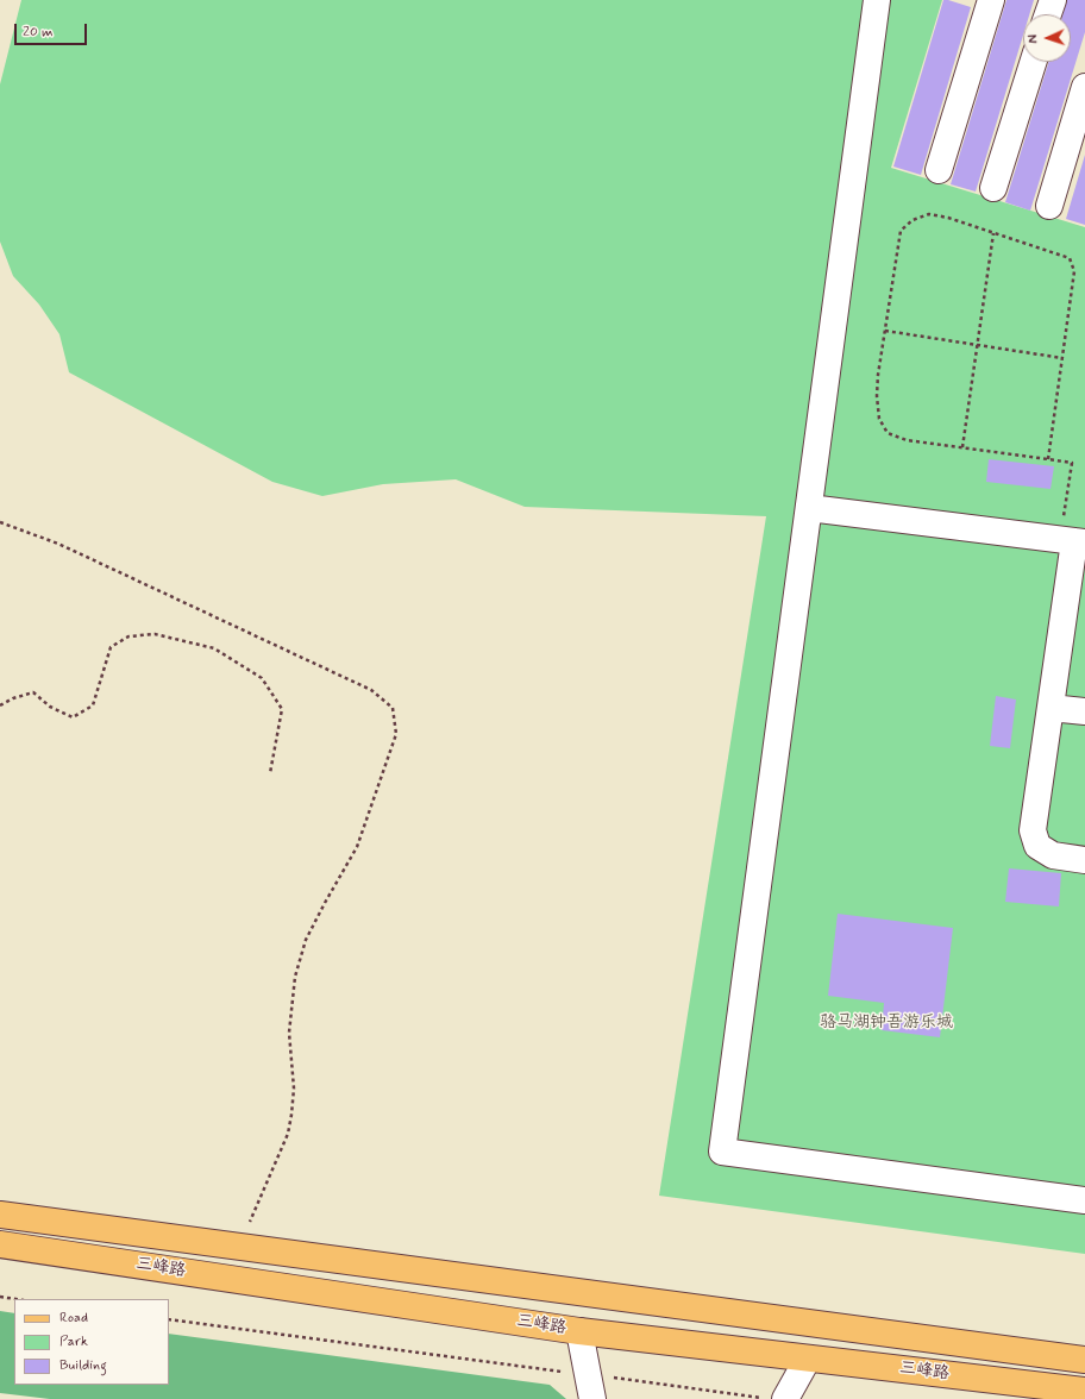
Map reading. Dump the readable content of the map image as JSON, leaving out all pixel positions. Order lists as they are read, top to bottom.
{
  "streets": {
    "main road": ["三峰路"]
  },
  "parks": ["骆马湖钟吾游乐城"],
  "legend": ["Road", "Park", "Building"],
  "scale_bar": "20 m",
  "north": "left"
}
